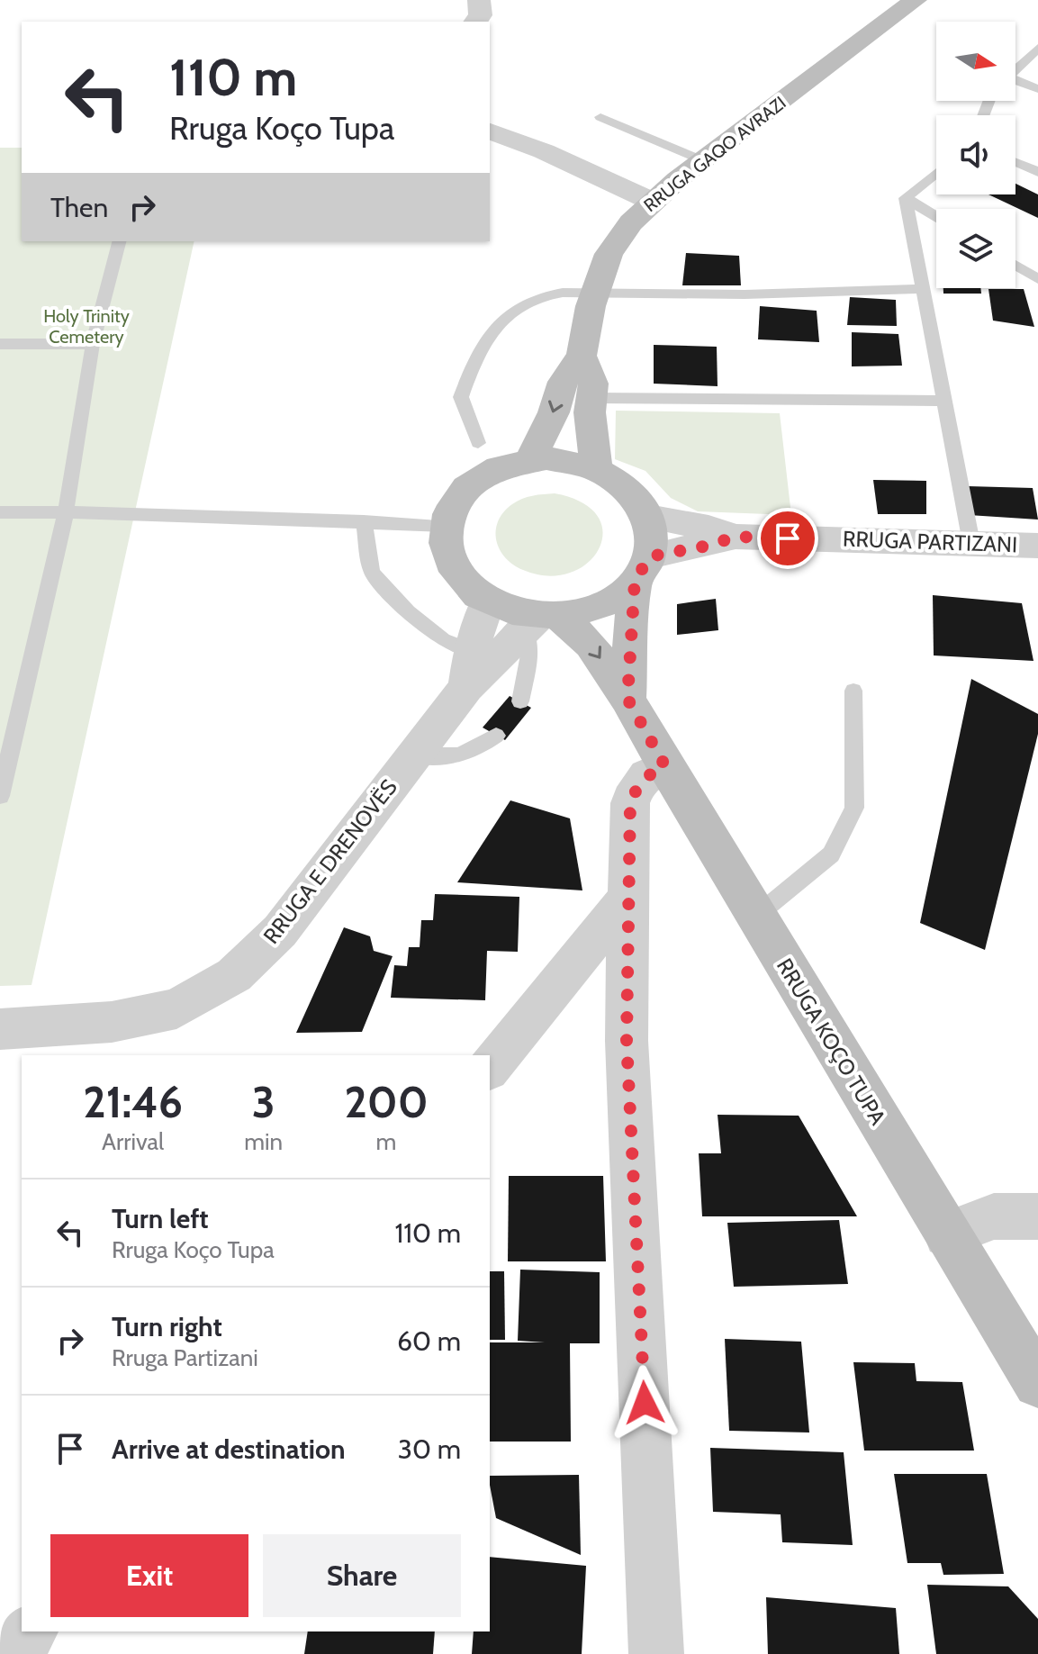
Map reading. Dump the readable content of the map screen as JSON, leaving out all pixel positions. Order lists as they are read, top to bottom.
{
  "streets": {
    "main road": ["RRUGA GAQO AVRAZI", "RRUGA KOÇO TUPA"],
    "street": ["RRUGA PARTIZANI", "RRUGA E DRENOVËS"]
  },
  "crossings": [
    ["RRUGA GAQO AVRAZI", "RRUGA PARTIZANI"],
    ["RRUGA GAQO AVRAZI", "RRUGA E DRENOVËS"],
    ["RRUGA GAQO AVRAZI", "RRUGA KOÇO TUPA"],
    ["RRUGA PARTIZANI", "RRUGA E DRENOVËS"],
    ["RRUGA PARTIZANI", "RRUGA KOÇO TUPA"],
    ["RRUGA E DRENOVËS", "RRUGA KOÇO TUPA"]
  ],
  "parks": ["Holy Trinity Cemetery"],
  "north": "right",
  "page": {
    "turn": ["110 m", "Rruga Koço Tupa"],
    "then": "Then",
    "eta": [
      "21:46",
      "Arrival",
      "3",
      "min",
      "200",
      "m"
    ],
    "list": [
      {
        "name": "Turn left",
        "note": "Rruga Koço Tupa",
        "value": "110 m"
      },
      {
        "name": "Turn right",
        "note": "Rruga Partizani",
        "value": "60 m"
      },
      {
        "name": "Arrive at destination",
        "value": "30 m"
      }
    ],
    "buttons": ["Exit", "Share"]
  }
}
